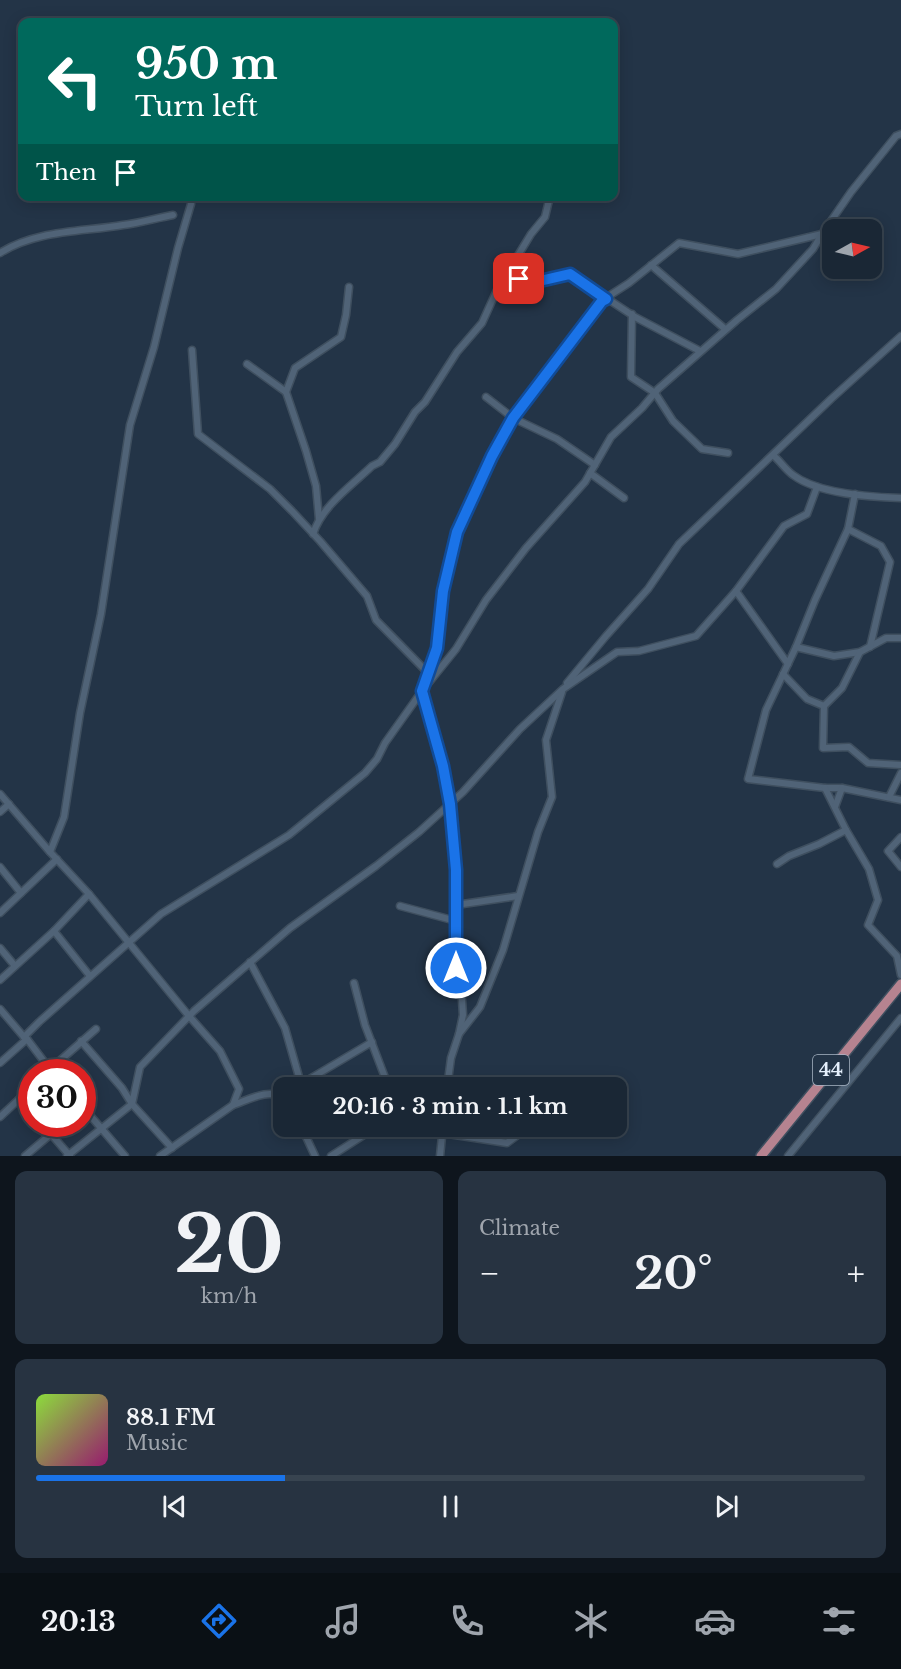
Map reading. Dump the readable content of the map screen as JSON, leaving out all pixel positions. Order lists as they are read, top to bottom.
{
  "streets": {
    "main road": ["44"]
  },
  "north": "right",
  "page": {
    "turn": ["950 m", "Turn left"],
    "then": "Then",
    "limit": "30",
    "trip": "20:16 · 3 min · 1.1 km",
    "tile": [
      ["20", "km/h"],
      "Climate"
    ],
    "heat": ["−", "20°", "+"],
    "song": ["88.1 FM", "Music"],
    "tabs": "20:13"
  }
}
